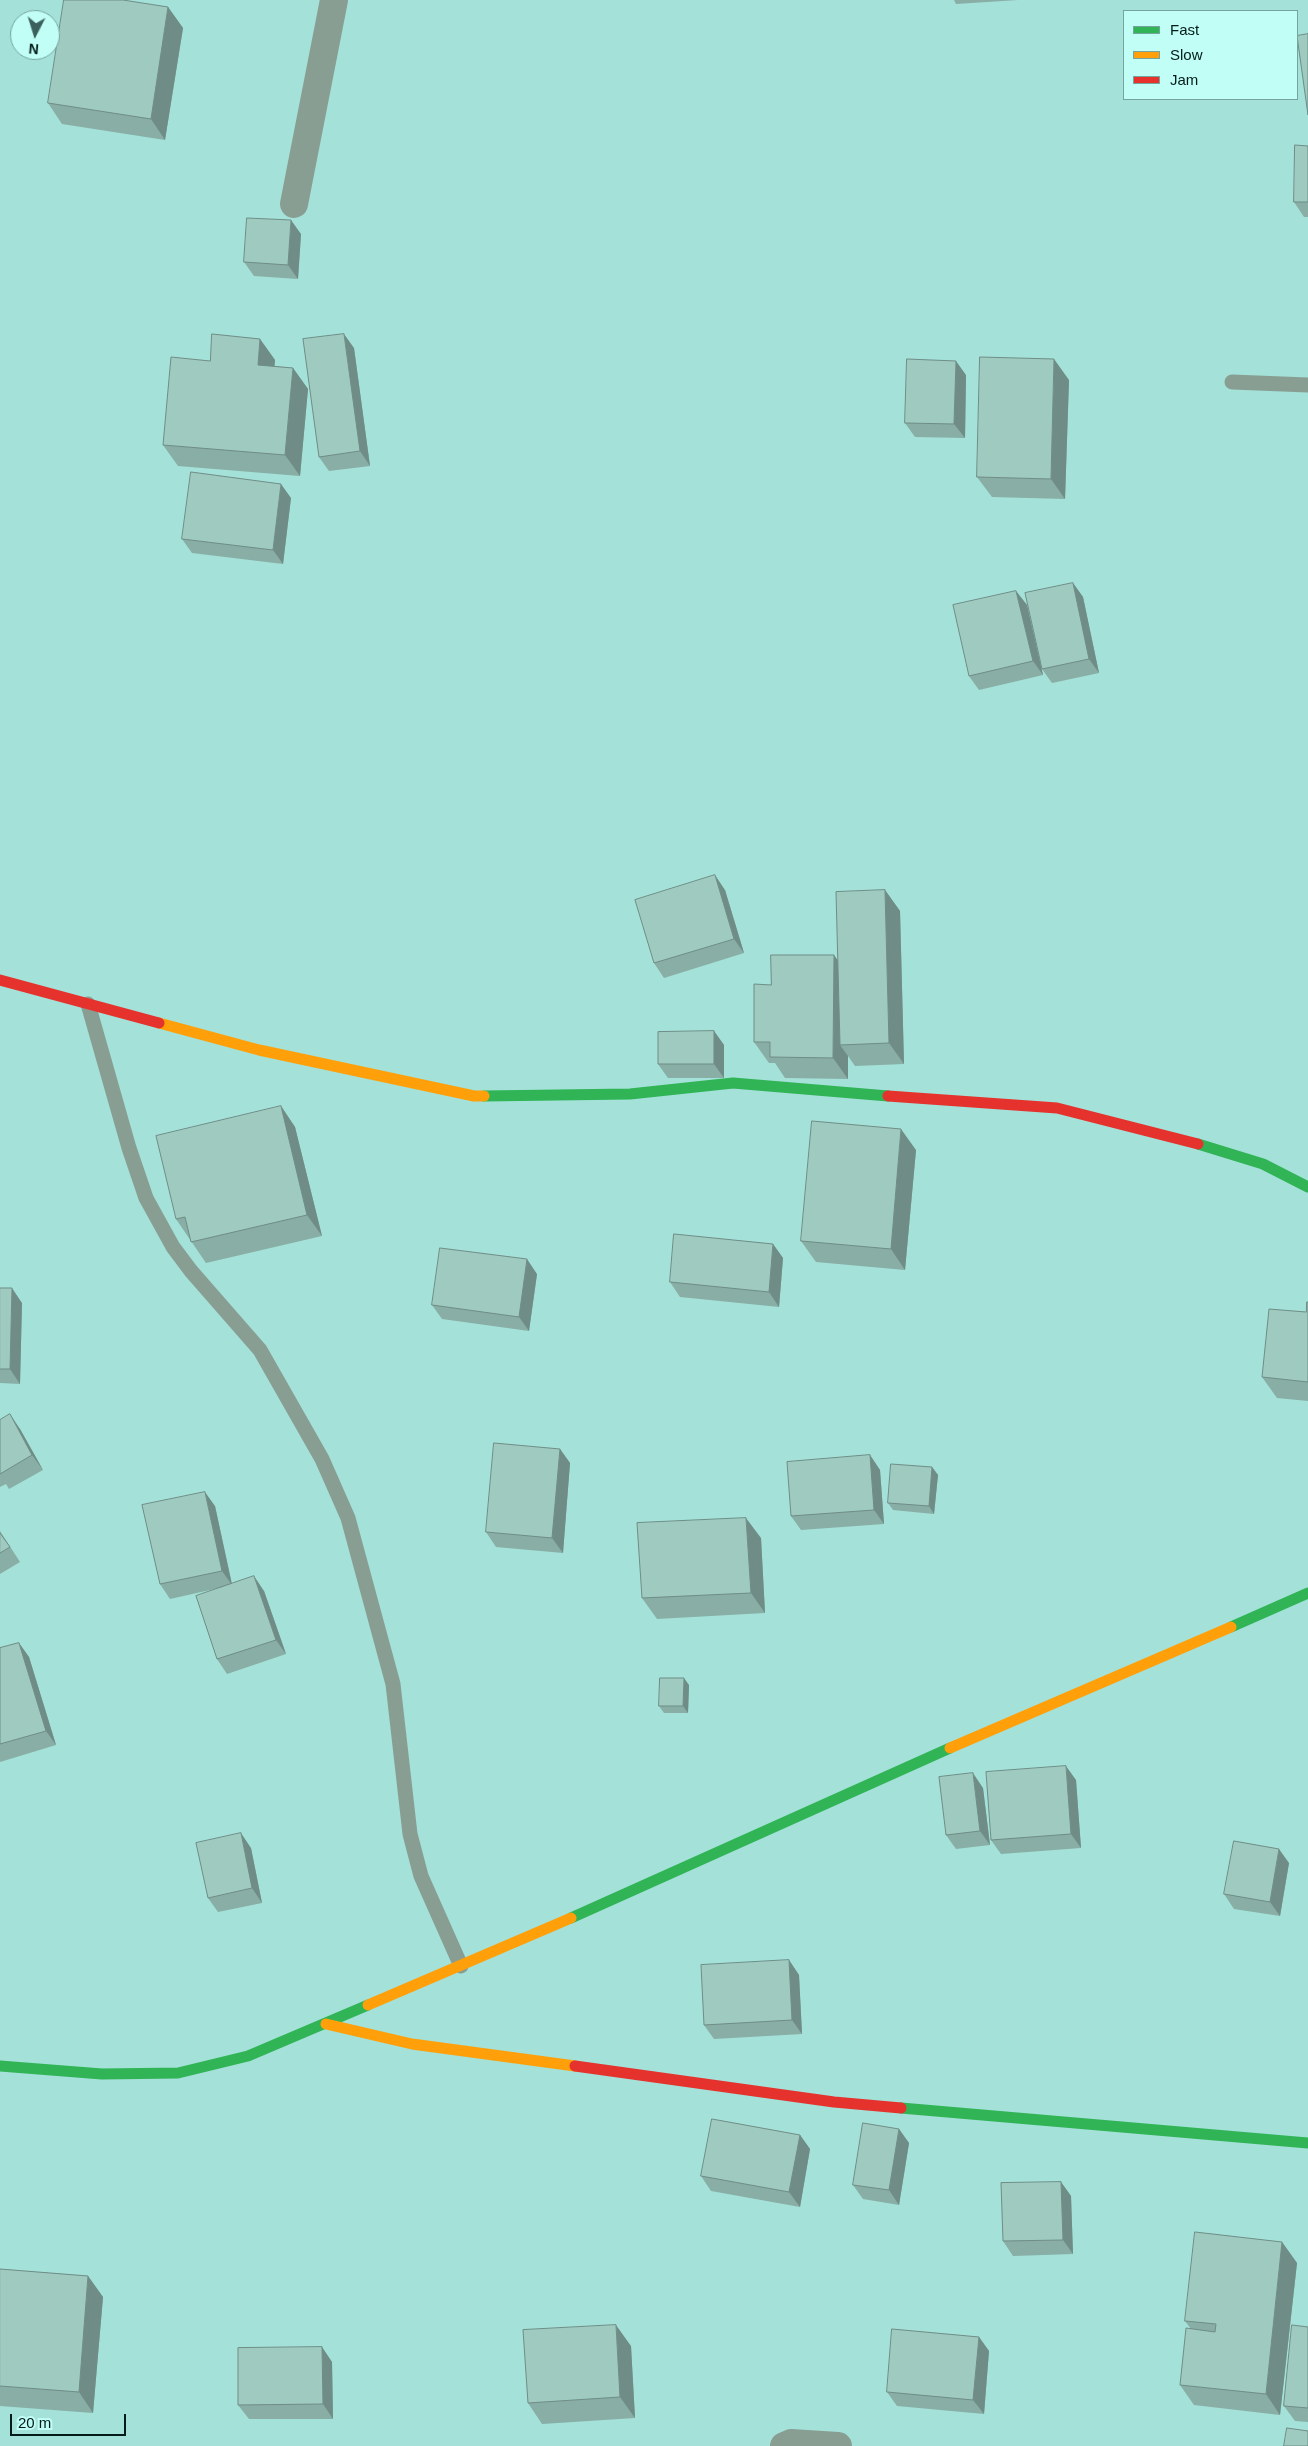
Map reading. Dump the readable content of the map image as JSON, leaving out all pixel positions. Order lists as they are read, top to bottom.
{
  "legend": ["Fast", "Slow", "Jam"],
  "scale_bar": "20 m",
  "north": "bottom"
}
